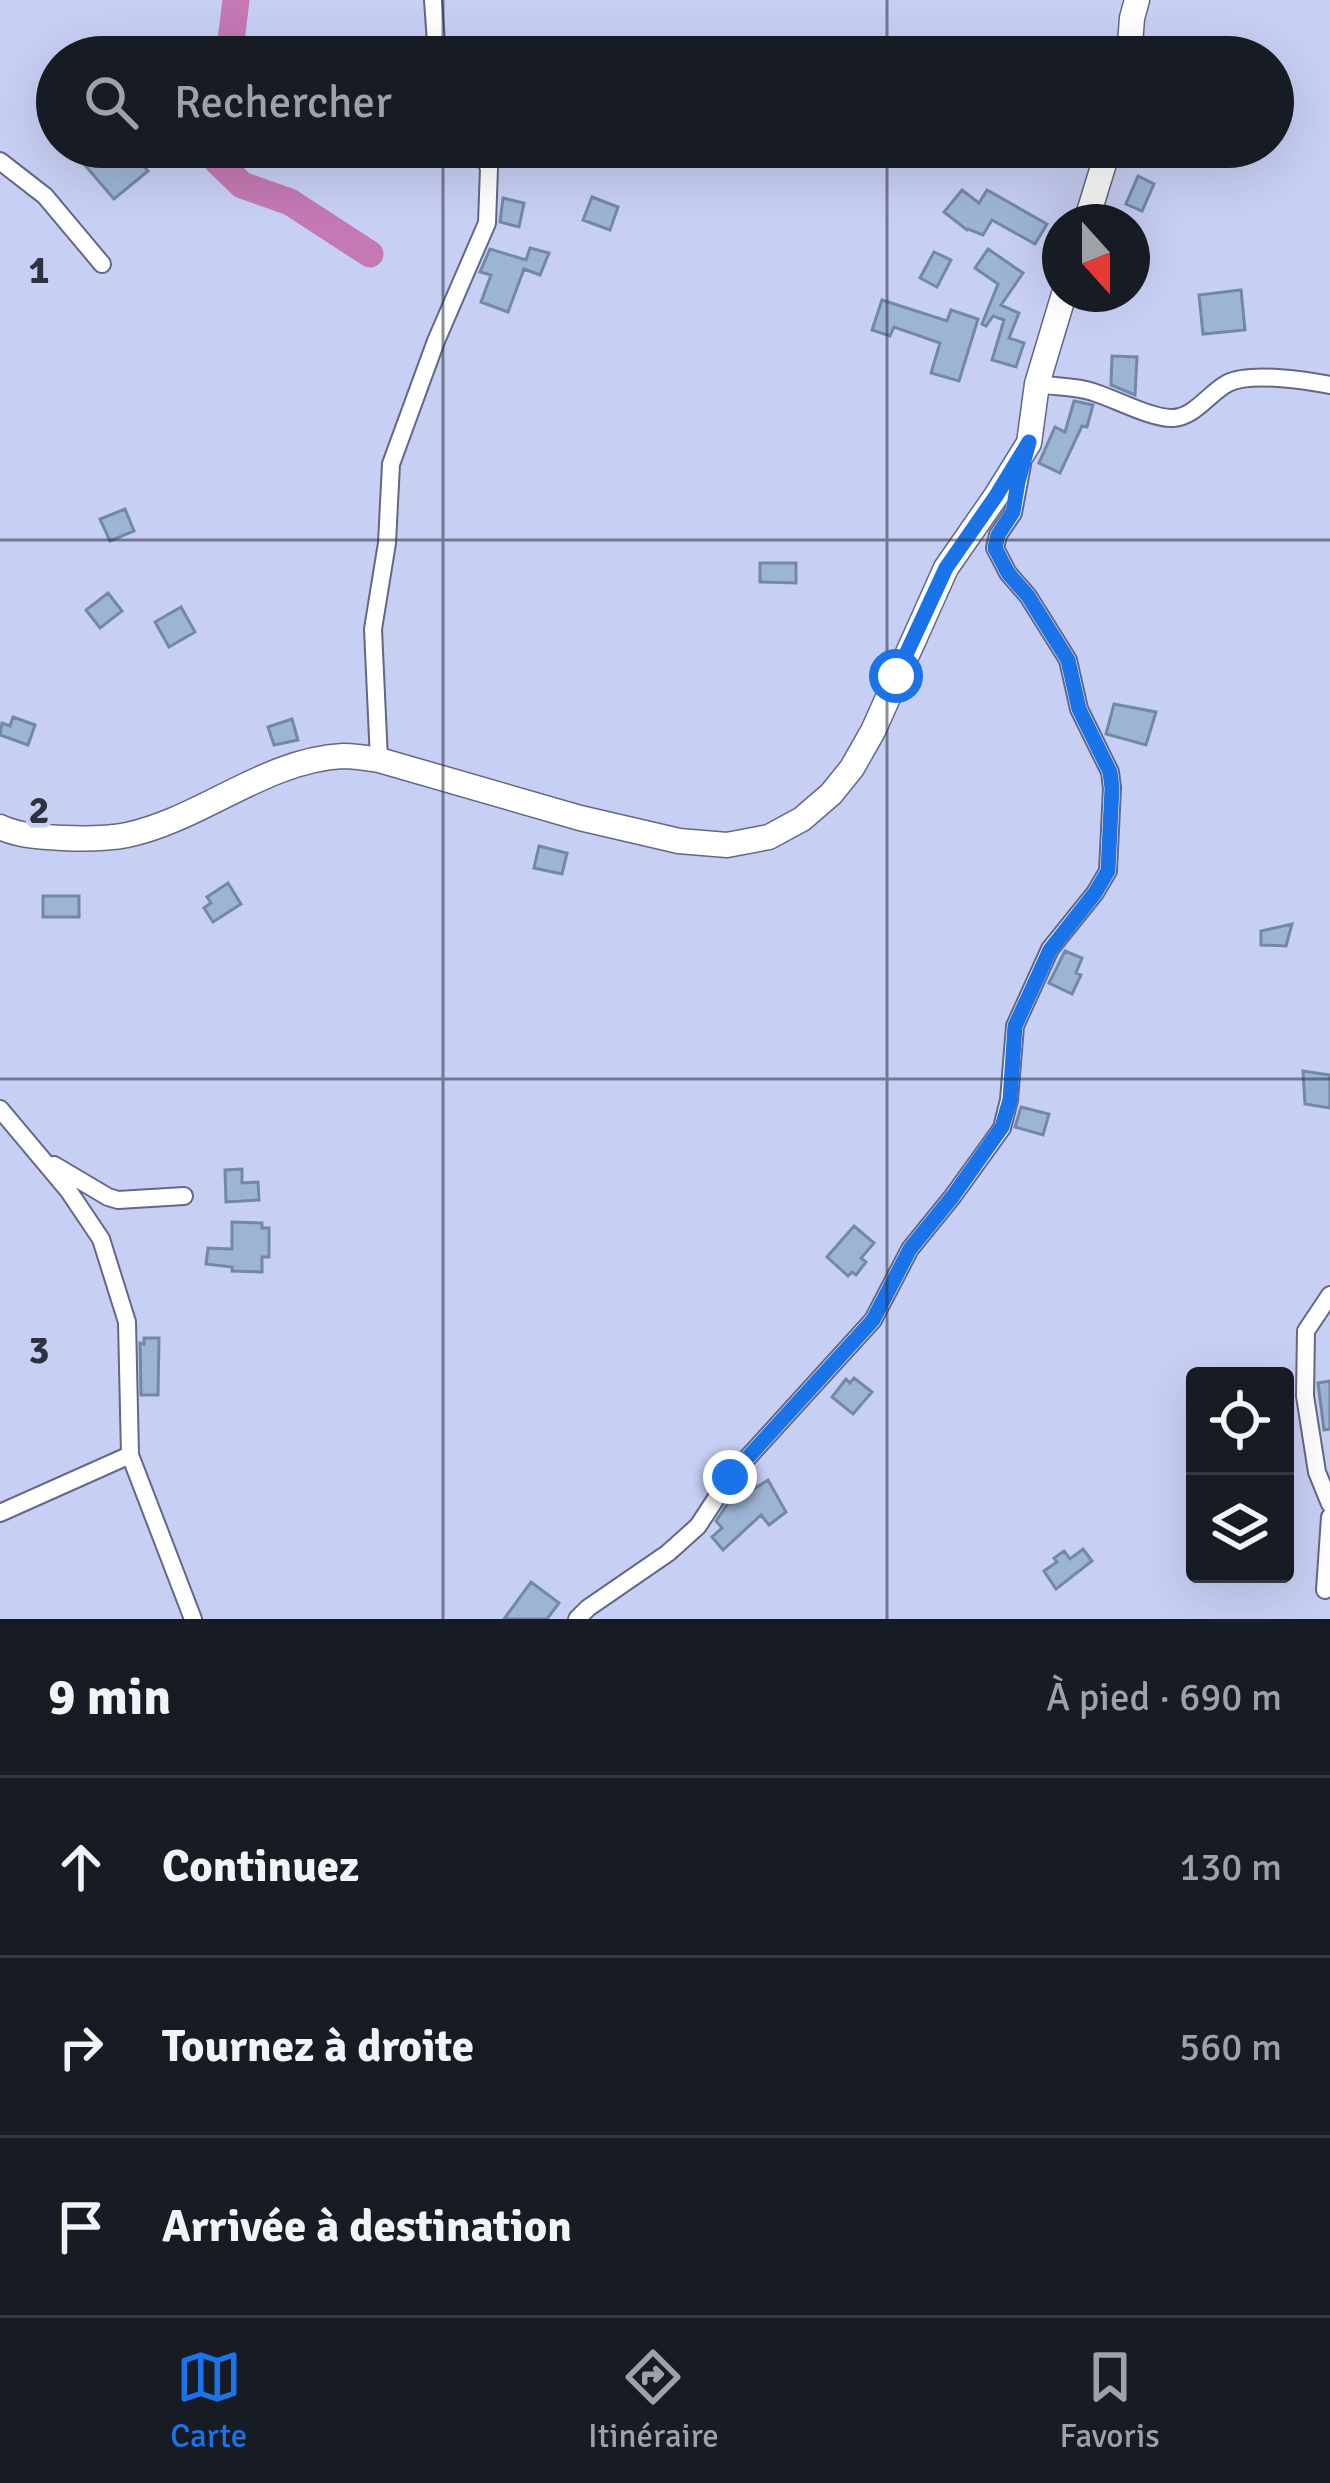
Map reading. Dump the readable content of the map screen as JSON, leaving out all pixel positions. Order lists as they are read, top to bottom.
{
  "north": "bottom",
  "page": {
    "search": "Rechercher",
    "heading": ["9 min", "À pied · 690 m"],
    "list": [
      ["Continuez", "130 m"],
      ["Tournez à droite", "560 m"],
      "Arrivée à destination"
    ],
    "nav": ["Carte", "Itinéraire", "Favoris"]
  },
  "grid": {
    "rows": ["1", "2", "3"]
  }
}
